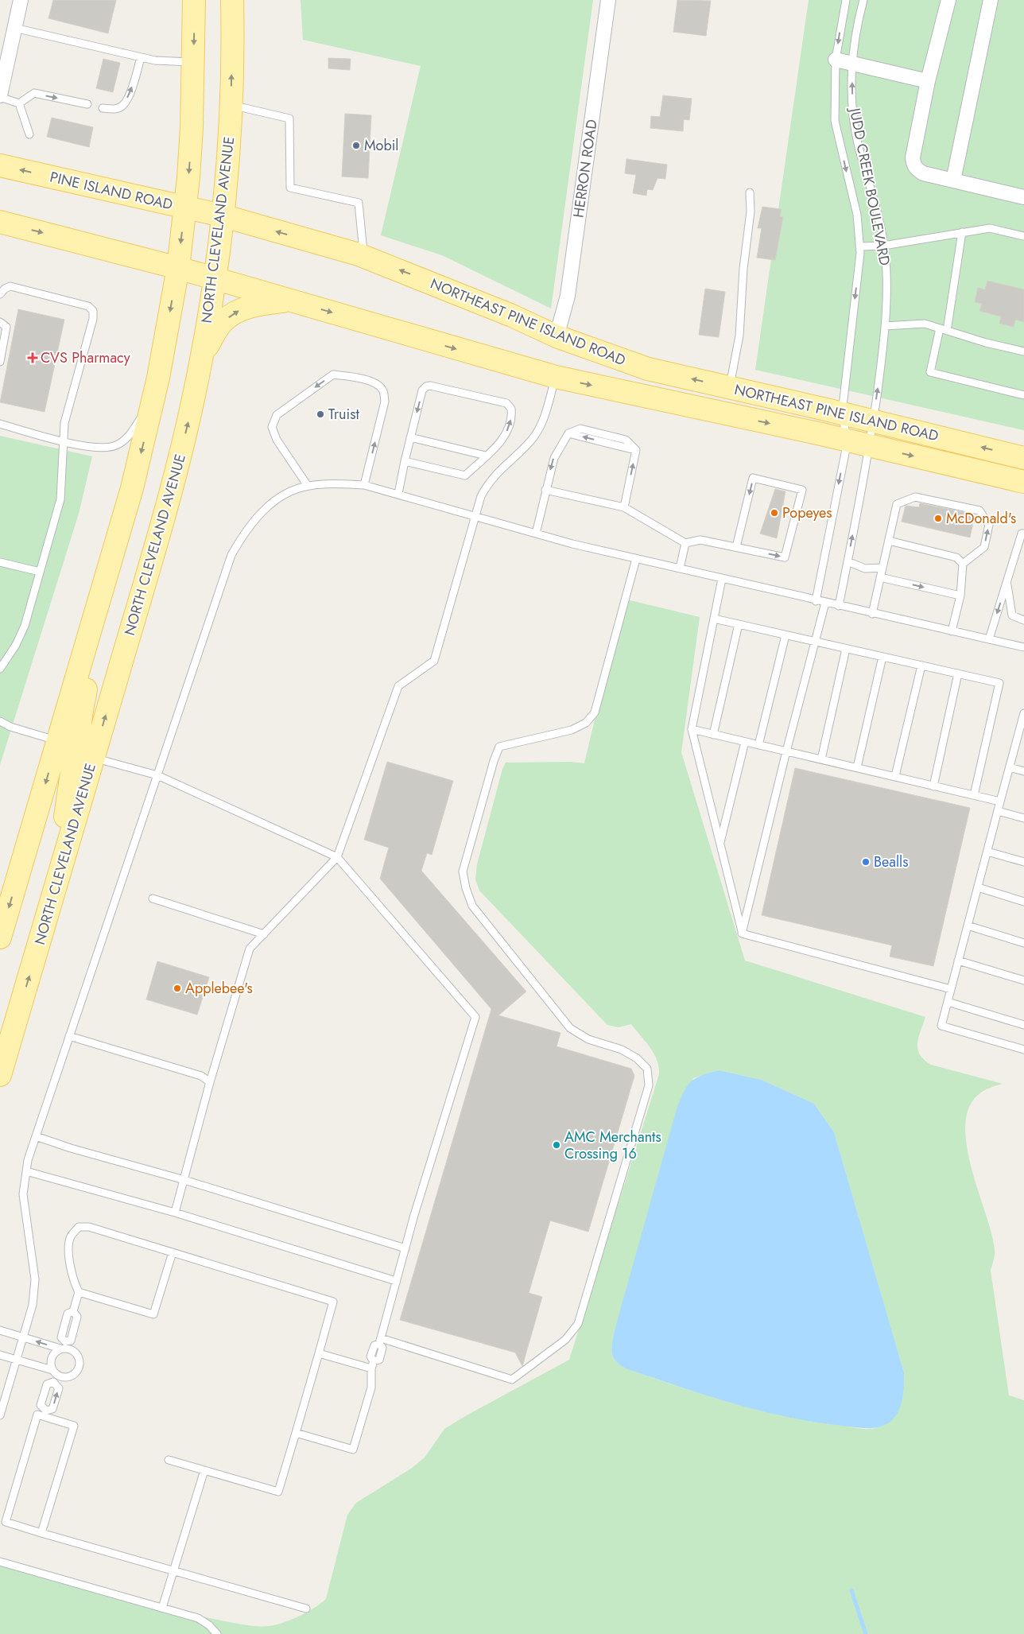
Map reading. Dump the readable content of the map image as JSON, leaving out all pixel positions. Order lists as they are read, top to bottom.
{
  "streets": {
    "main road": ["PINE ISLAND ROAD", "NORTH CLEVELAND AVENUE", "NORTHEAST PINE ISLAND ROAD"],
    "street": ["HERRON ROAD"],
    "lane": ["JUDD CREEK BOULEVARD"]
  },
  "crossings": [
    ["HERRON ROAD", "NORTHEAST PINE ISLAND ROAD"],
    ["JUDD CREEK BOULEVARD", "NORTHEAST PINE ISLAND ROAD"],
    ["PINE ISLAND ROAD", "NORTH CLEVELAND AVENUE"],
    ["PINE ISLAND ROAD", "NORTHEAST PINE ISLAND ROAD"],
    ["NORTH CLEVELAND AVENUE", "NORTHEAST PINE ISLAND ROAD"]
  ],
  "places": {
    "other": [
      "Mobil",
      "Truist",
      "Popeyes",
      "McDonald's",
      "Bealls",
      "Applebee's",
      "AMC Merchants Crossing 16"
    ],
    "health": ["CVS Pharmacy"]
  }
}
